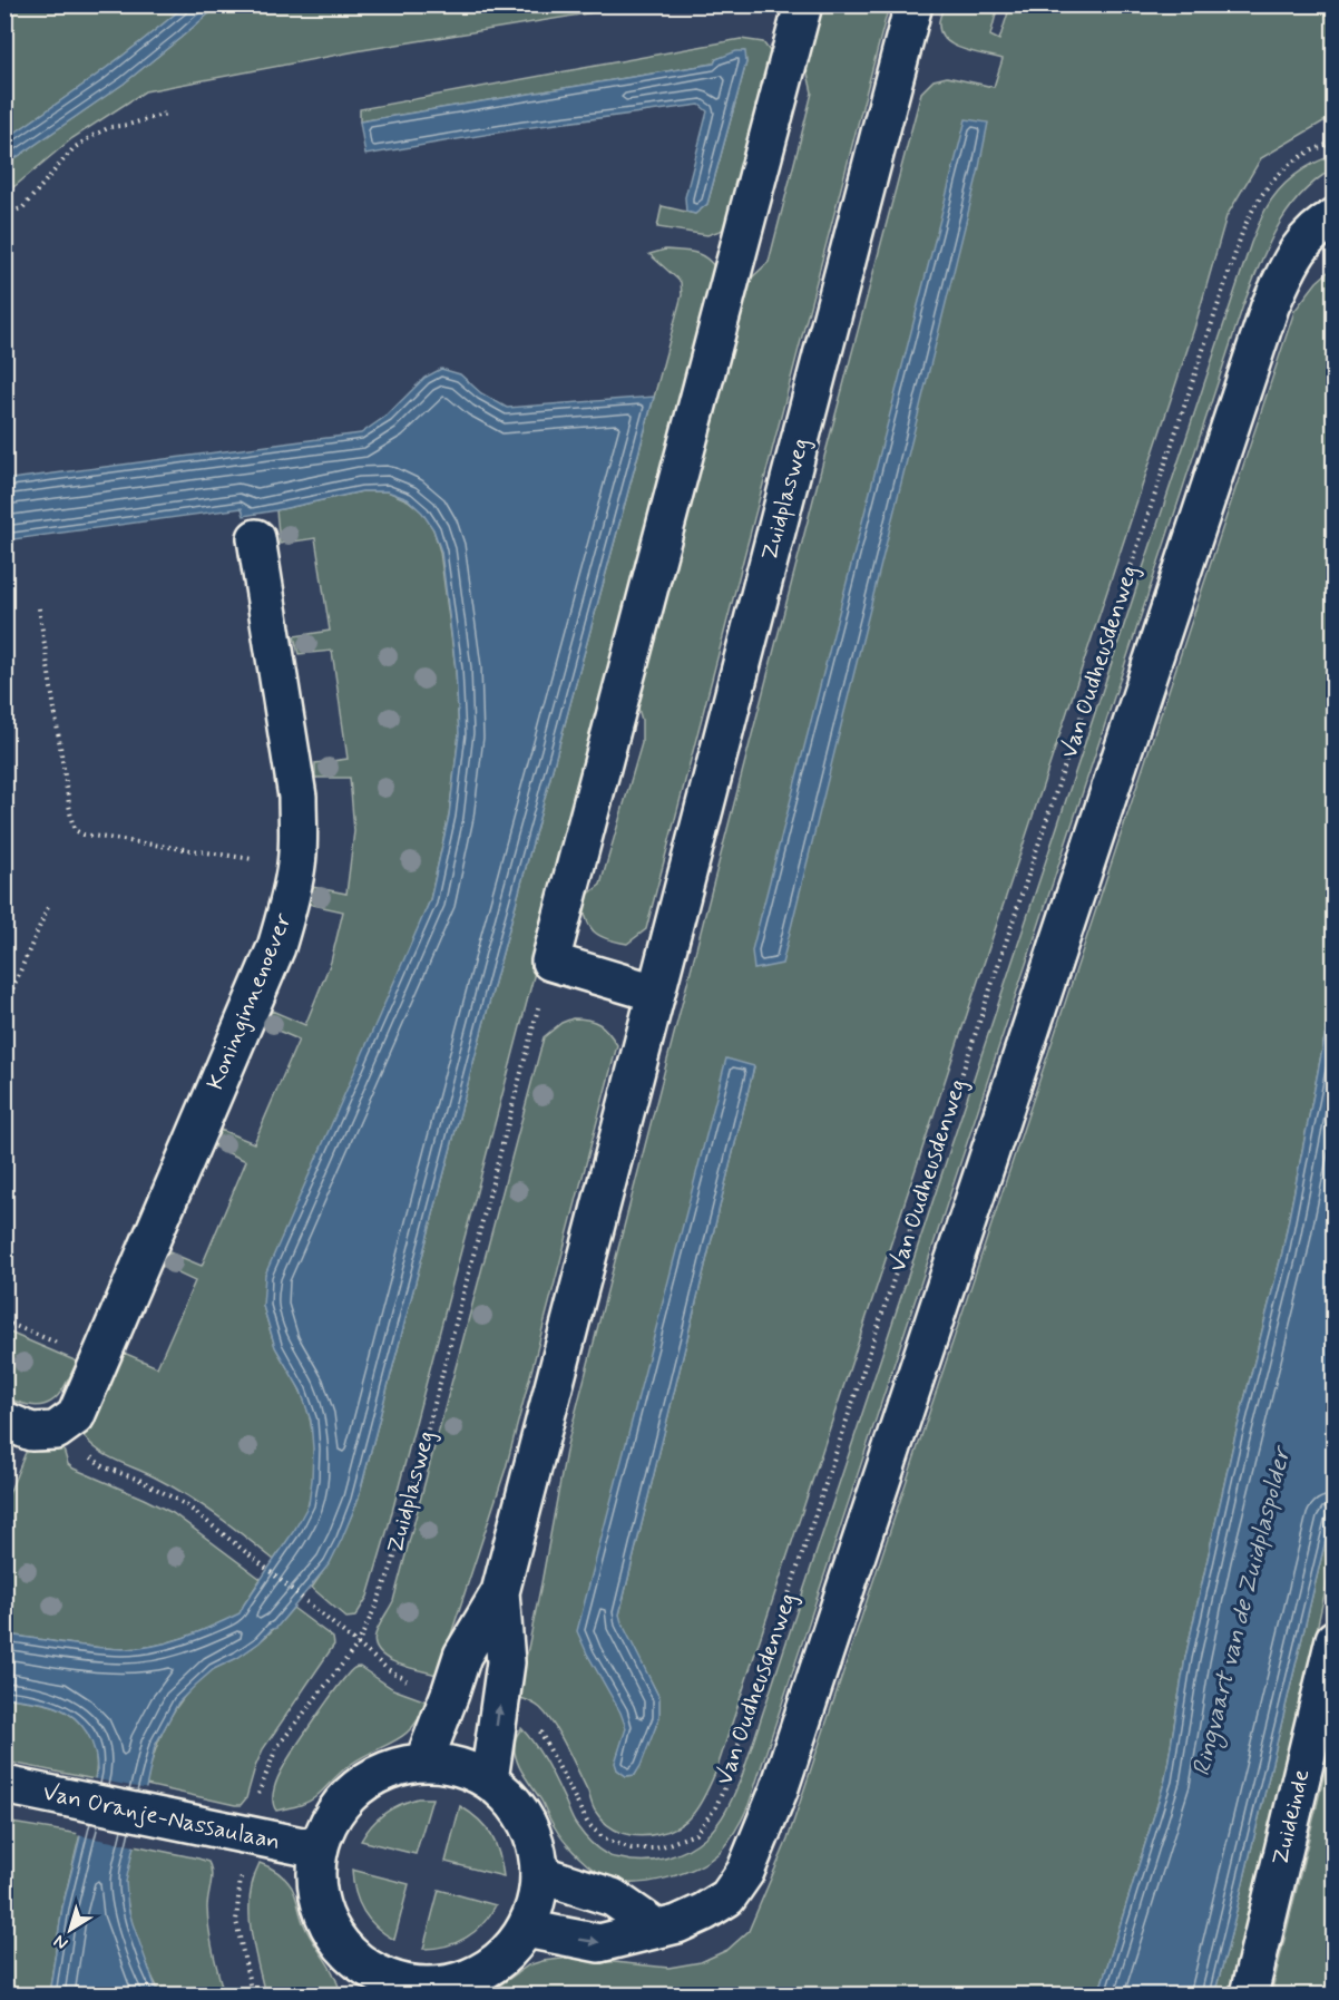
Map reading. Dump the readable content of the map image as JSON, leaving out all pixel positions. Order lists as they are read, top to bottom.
{
  "streets": {
    "street": [
      "Zuidplasweg",
      "Koninginnenoever",
      "Van Oranje-Nassaulaan",
      "Zuideinde"
    ],
    "path": ["Van Oudheusdenweg"]
  },
  "crossings": [
    ["Zuidplasweg", "Van Oudheusdenweg"],
    ["Zuidplasweg", "Van Oranje-Nassaulaan"]
  ],
  "water": ["Ringvaart van de Zuidplaspolder"],
  "north": "bottom left"
}
